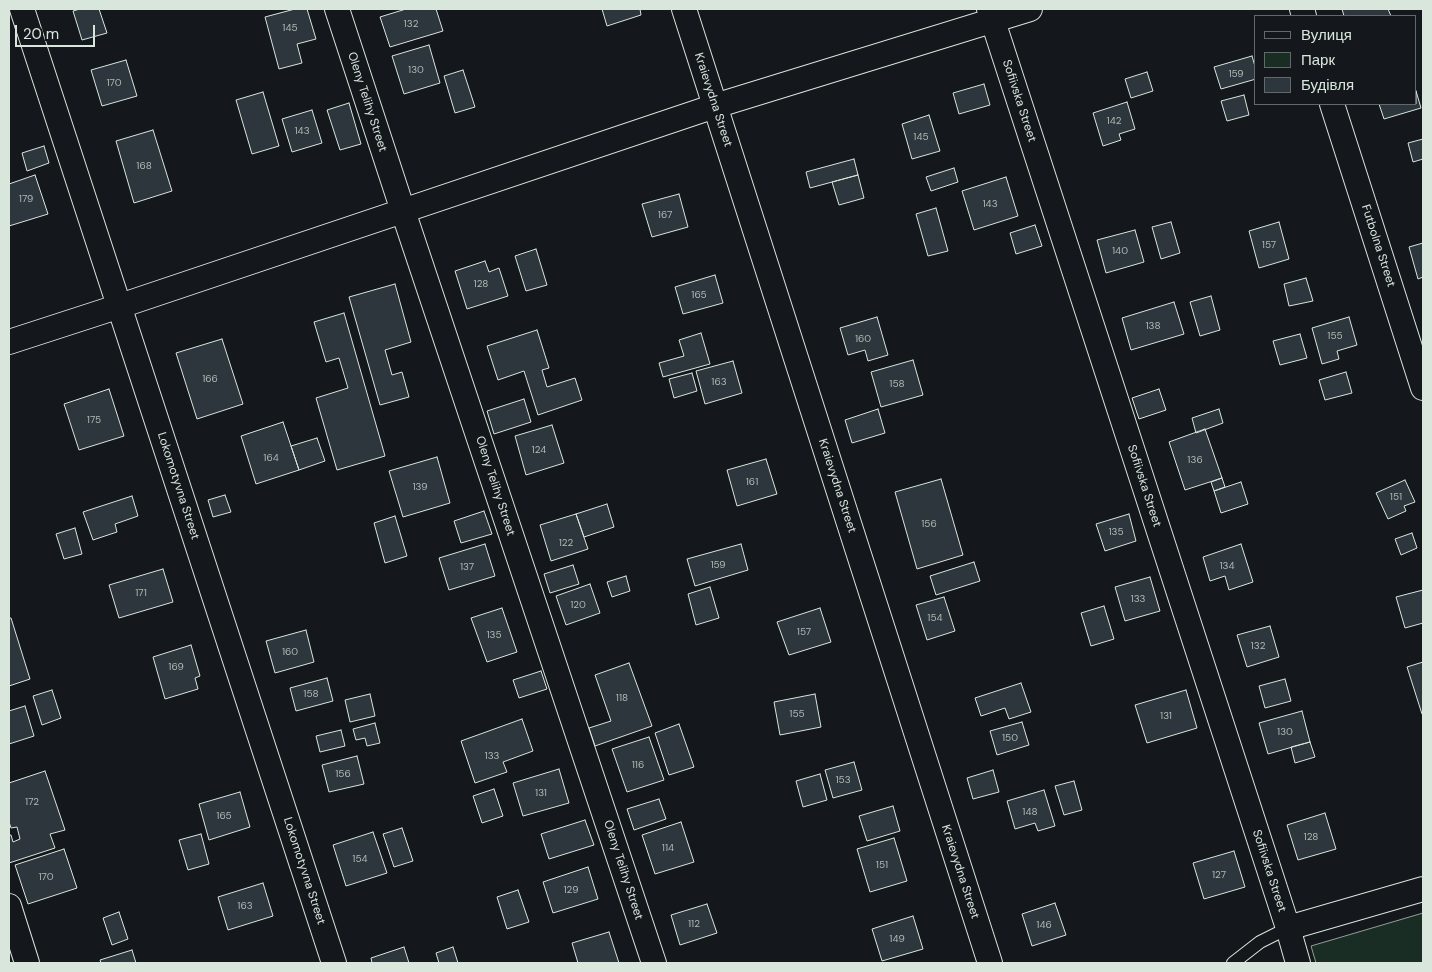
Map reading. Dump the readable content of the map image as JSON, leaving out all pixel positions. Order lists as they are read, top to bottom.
{
  "streets": {
    "street": [
      "Kraievydna Street",
      "Sofiivska Street",
      "Oleny Telihy Street",
      "Futbolna Street",
      "Lokomotyvna Street"
    ]
  },
  "house_numbers": [
    "132",
    "145",
    "130",
    "159",
    "170",
    "142",
    "143",
    "145",
    "168",
    "179",
    "143",
    "167",
    "157",
    "140",
    "128",
    "165",
    "138",
    "155",
    "160",
    "166",
    "163",
    "158",
    "175",
    "124",
    "164",
    "136",
    "161",
    "139",
    "151",
    "156",
    "135",
    "122",
    "159",
    "134",
    "137",
    "171",
    "133",
    "120",
    "154",
    "157",
    "135",
    "132",
    "160",
    "169",
    "158",
    "118",
    "155",
    "131",
    "130",
    "150",
    "133",
    "116",
    "156",
    "153",
    "131",
    "172",
    "148",
    "165",
    "128",
    "114",
    "154",
    "151",
    "127",
    "170",
    "129",
    "163",
    "112",
    "146",
    "149"
  ],
  "legend": ["Вулиця", "Парк", "Будівля"],
  "scale_bar": "20 m"
}
